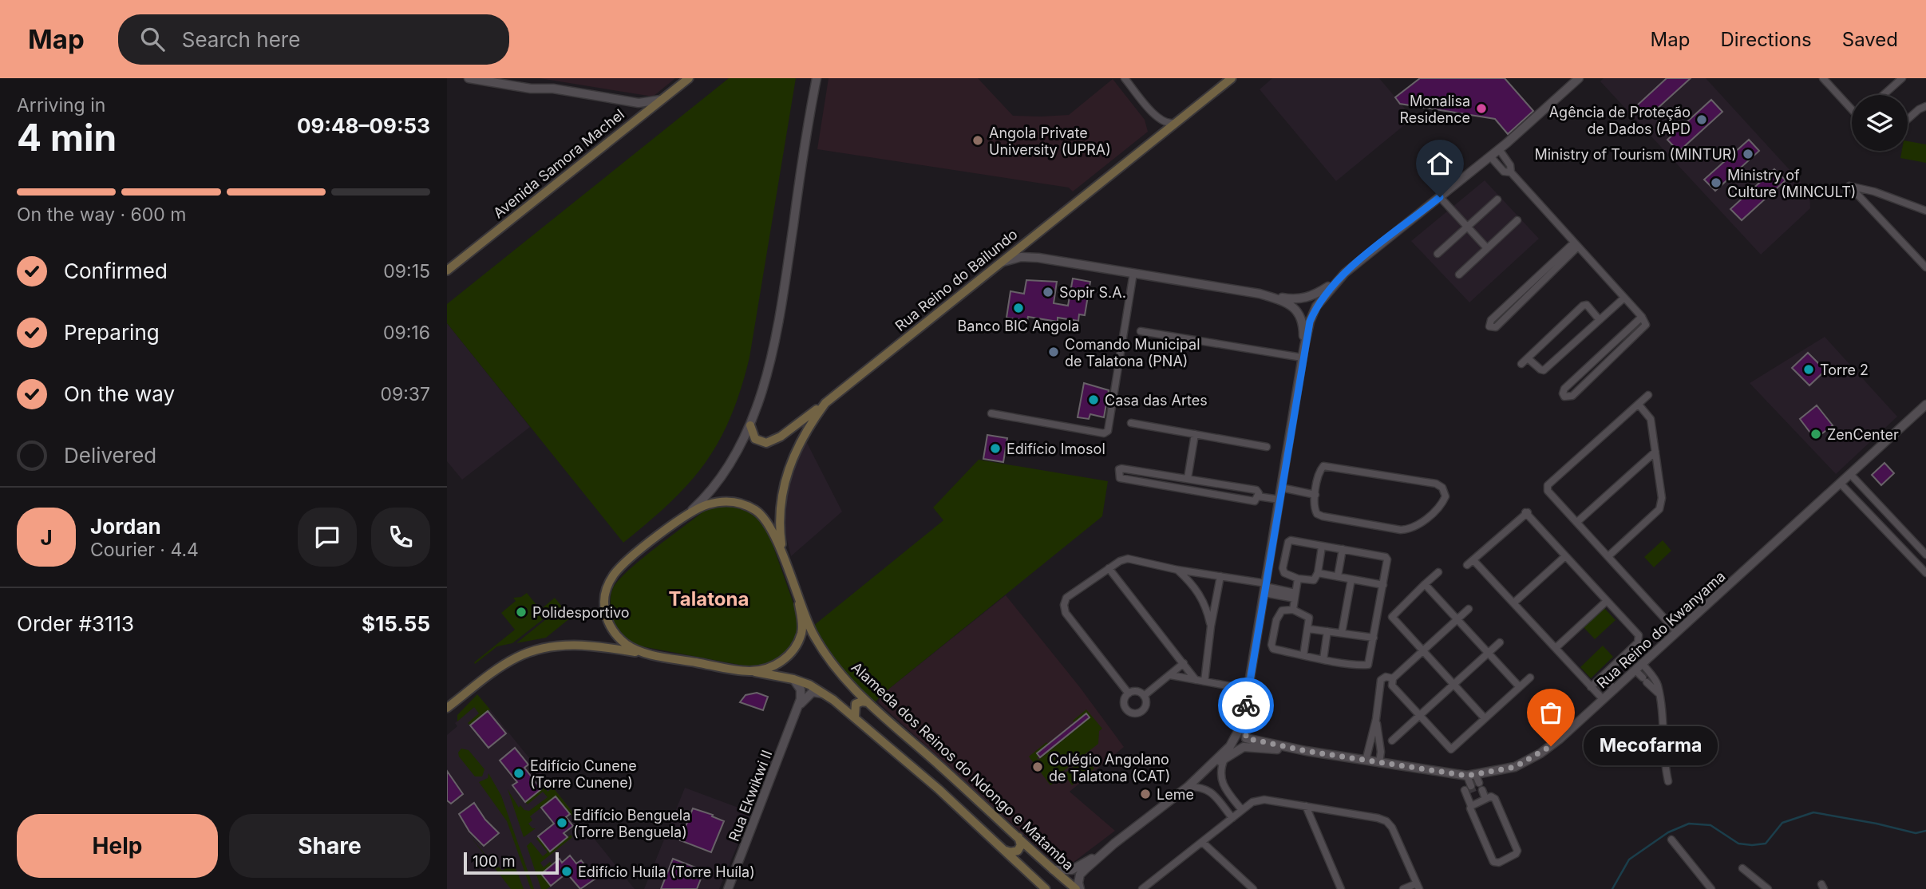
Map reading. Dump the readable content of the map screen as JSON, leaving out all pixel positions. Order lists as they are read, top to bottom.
{
  "streets": {
    "main road": ["Avenida Samora Machel", "Rua Reino do Bailundo", "Alameda dos Reinos do Ndongo e Matamba"],
    "street": ["Rua Reino do Kwanyama", "Rua Ekwikwi II"]
  },
  "crossings": [
    ["Rua Reino do Bailundo", "Alameda dos Reinos do Ndongo e Matamba"]
  ],
  "districts": ["Talatona"],
  "places": [
    "Monalisa Residence",
    "Agência de Proteção de Dados (APD",
    "Angola Private University (UPRA)",
    "Ministry of Tourism (MINTUR)",
    "Ministry of Culture (MINCULT)",
    "Sopir S.A.",
    "Banco BIC Angola",
    "Comando Municipal de Talatona (PNA)",
    "Torre 2",
    "Casa das Artes",
    "ZenCenter",
    "Edifício Imosol",
    "Polidesportivo",
    "Mecofarma",
    "Colégio Angolano de Talatona (CAT)",
    "Edifício Cunene (Torre Cunene)",
    "Leme",
    "Edifício Benguela (Torre Benguela)",
    "Edifício Huíla (Torre Huíla)"
  ],
  "scale_bar": "100 m",
  "page": {
    "header": "Map",
    "search": "Search here",
    "nav": ["Map", "Directions", "Saved"],
    "heading": ["4 min", "Arriving in", "09:48–09:53"],
    "panel": [
      "Jordan",
      "Courier · 4.4",
      "Order #3113",
      "$15.55"
    ],
    "bar": "On the way · 600 m",
    "list": [
      ["Confirmed", "09:15"],
      ["Preparing", "09:16"],
      ["On the way", "09:37"],
      "Delivered"
    ],
    "round": "J",
    "bubble": "Mecofarma",
    "buttons": ["Help", "Share"],
    "scale": "100 m"
  }
}
